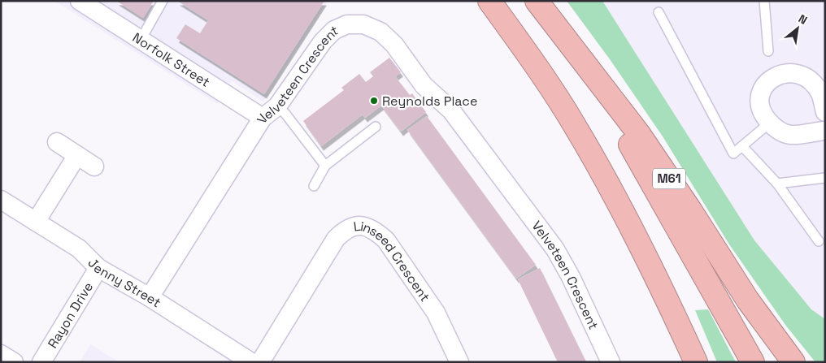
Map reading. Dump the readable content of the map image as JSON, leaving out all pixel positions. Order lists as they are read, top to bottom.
{
  "streets": {
    "highway": ["M61"],
    "street": [
      "Norfolk Street",
      "Velveteen Crescent",
      "Linseed Crescent",
      "Jenny Street",
      "Rayon Drive"
    ]
  },
  "crossings": [
    ["Norfolk Street", "Velveteen Crescent"],
    ["Velveteen Crescent", "Jenny Street"],
    ["Jenny Street", "Rayon Drive"]
  ],
  "places": ["Reynolds Place"],
  "north": "top right"
}
